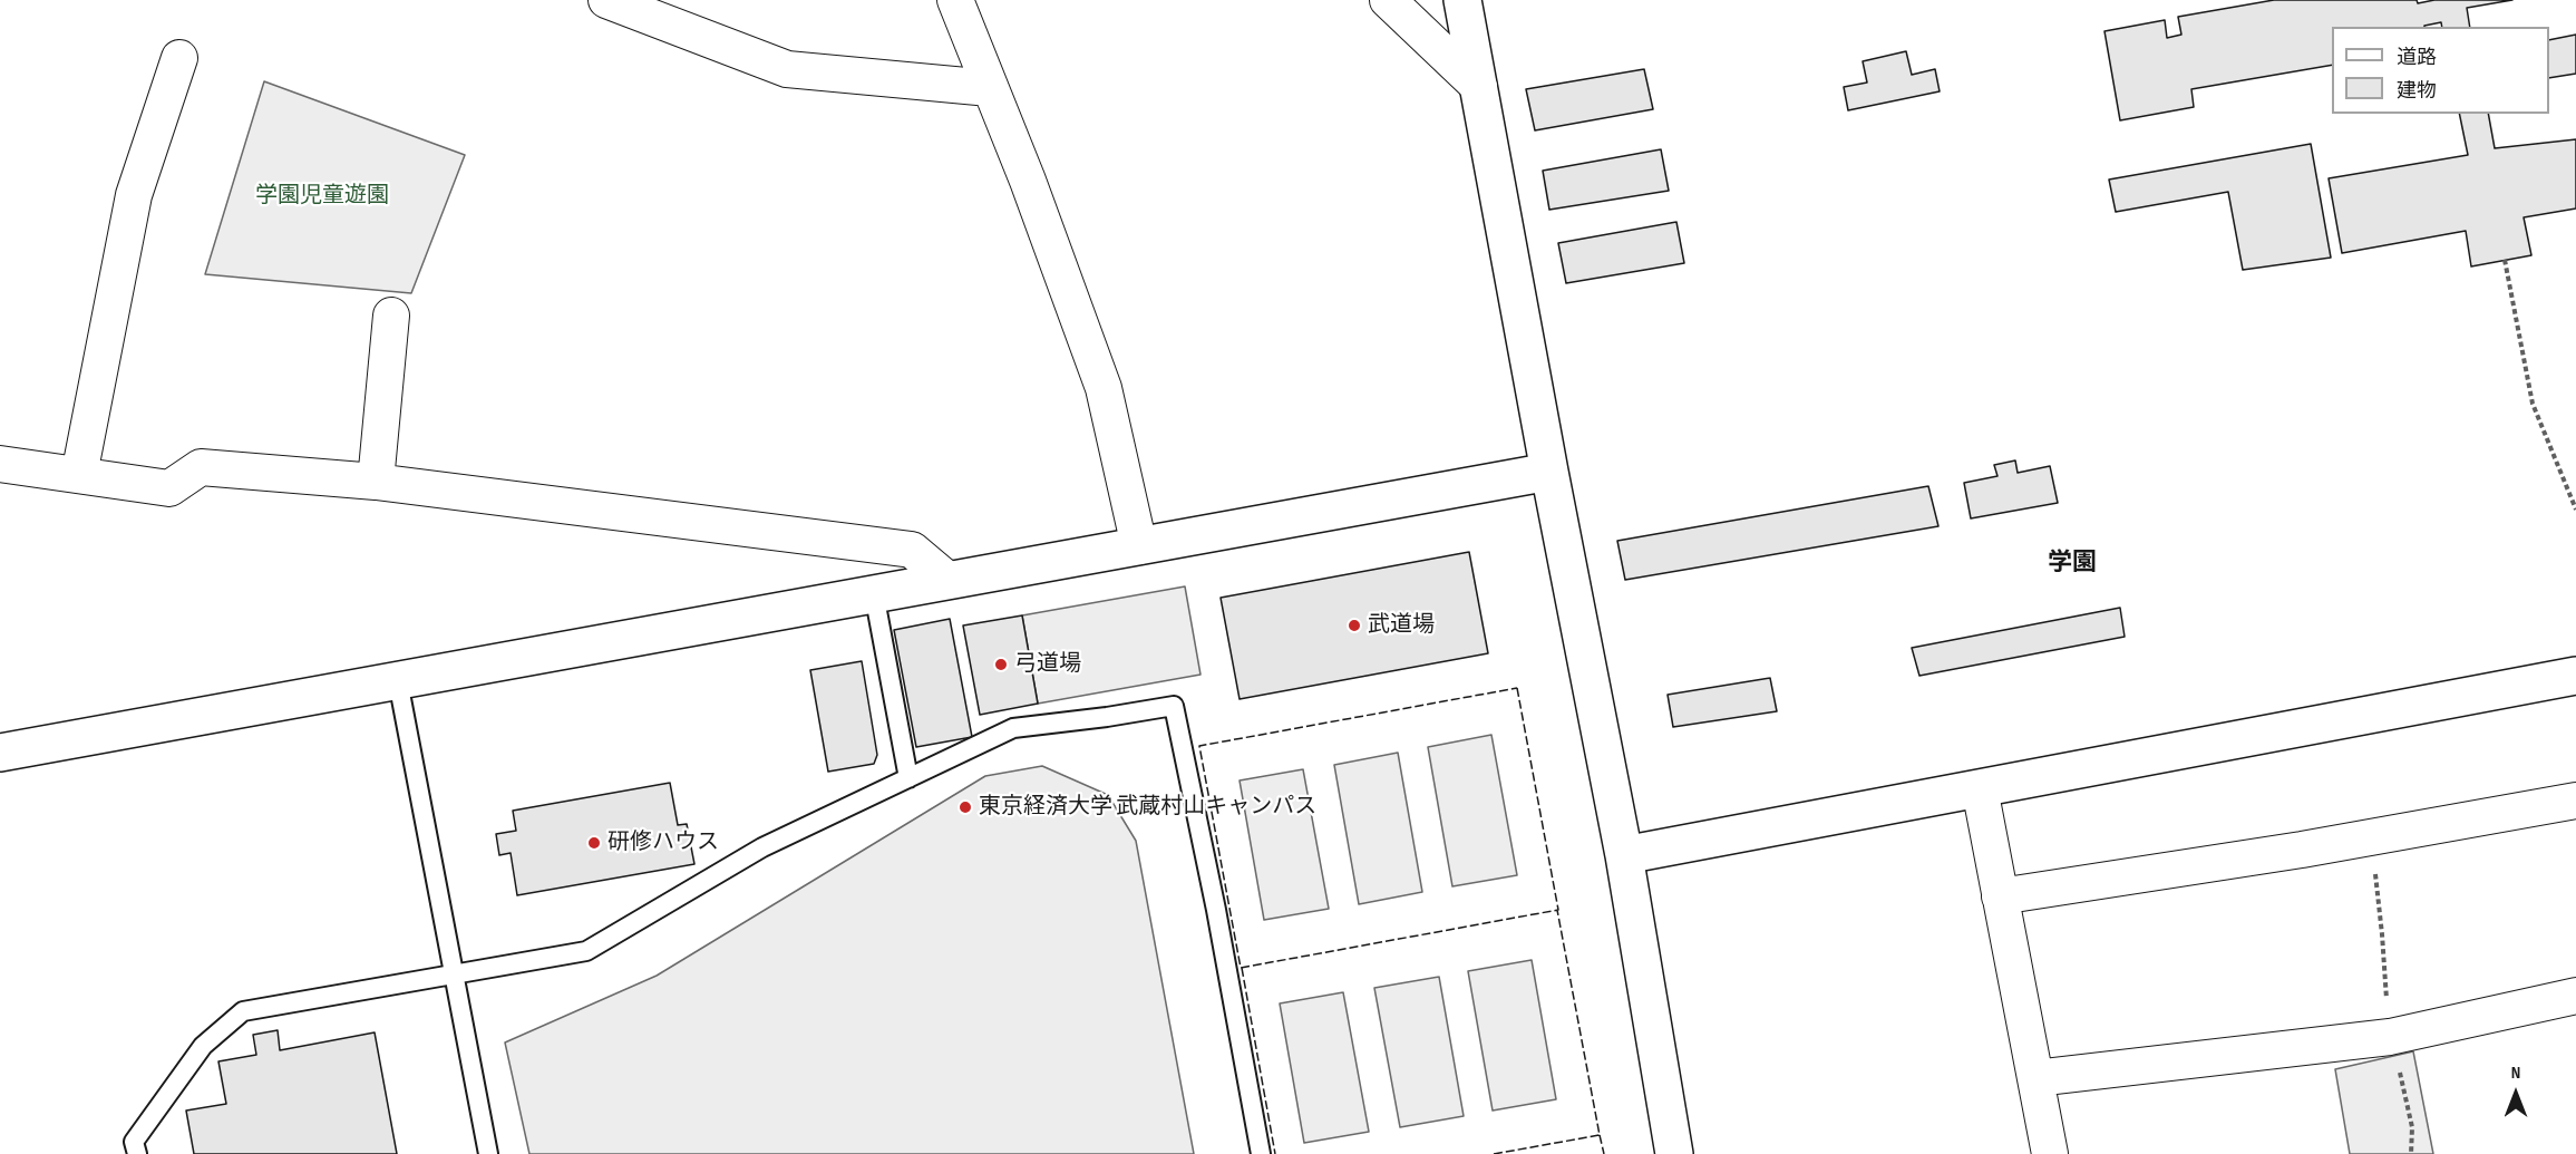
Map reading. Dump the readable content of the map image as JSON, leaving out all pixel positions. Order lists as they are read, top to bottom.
{
  "districts": ["学園"],
  "parks": ["学園児童遊園"],
  "places": [
    "武道場",
    "弓道場",
    "東京経済大学 武蔵村山キャンパス",
    "研修ハウス"
  ],
  "legend": ["道路", "建物"],
  "north": "top"
}
